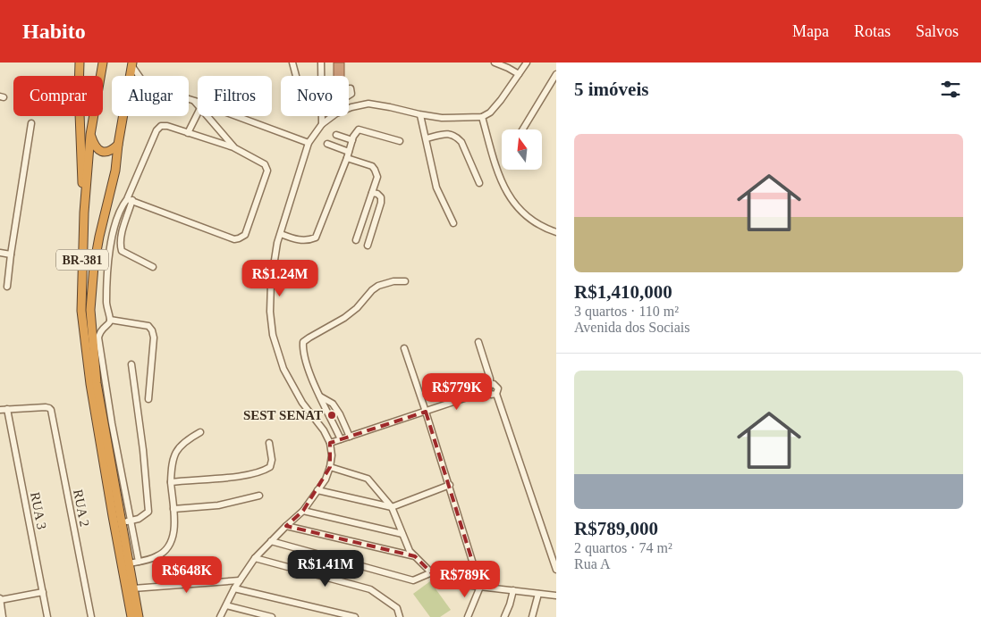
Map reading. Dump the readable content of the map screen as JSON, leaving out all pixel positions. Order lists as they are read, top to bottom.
{
  "streets": {
    "highway": ["BR-381"],
    "street": ["RUA 2", "RUA 3"]
  },
  "crossings": [
    ["RUA 2", "RUA 3"]
  ],
  "places": ["SEST SENAT"],
  "north": "top",
  "page": {
    "header": "Habito",
    "nav": ["Mapa", "Rotas", "Salvos"],
    "heading": "5 imóveis",
    "chip": [
      "Comprar",
      "Alugar",
      "Filtros",
      "Novo"
    ],
    "list": [
      {
        "name": "R$1,410,000",
        "note": "3 quartos · 110 m² · Avenida dos Sociais"
      },
      {
        "name": "R$789,000",
        "note": "2 quartos · 74 m² · Rua A"
      }
    ],
    "price": [
      "R$1.24M",
      "R$779K",
      "R$1.41M",
      "R$648K",
      "R$789K"
    ]
  }
}
